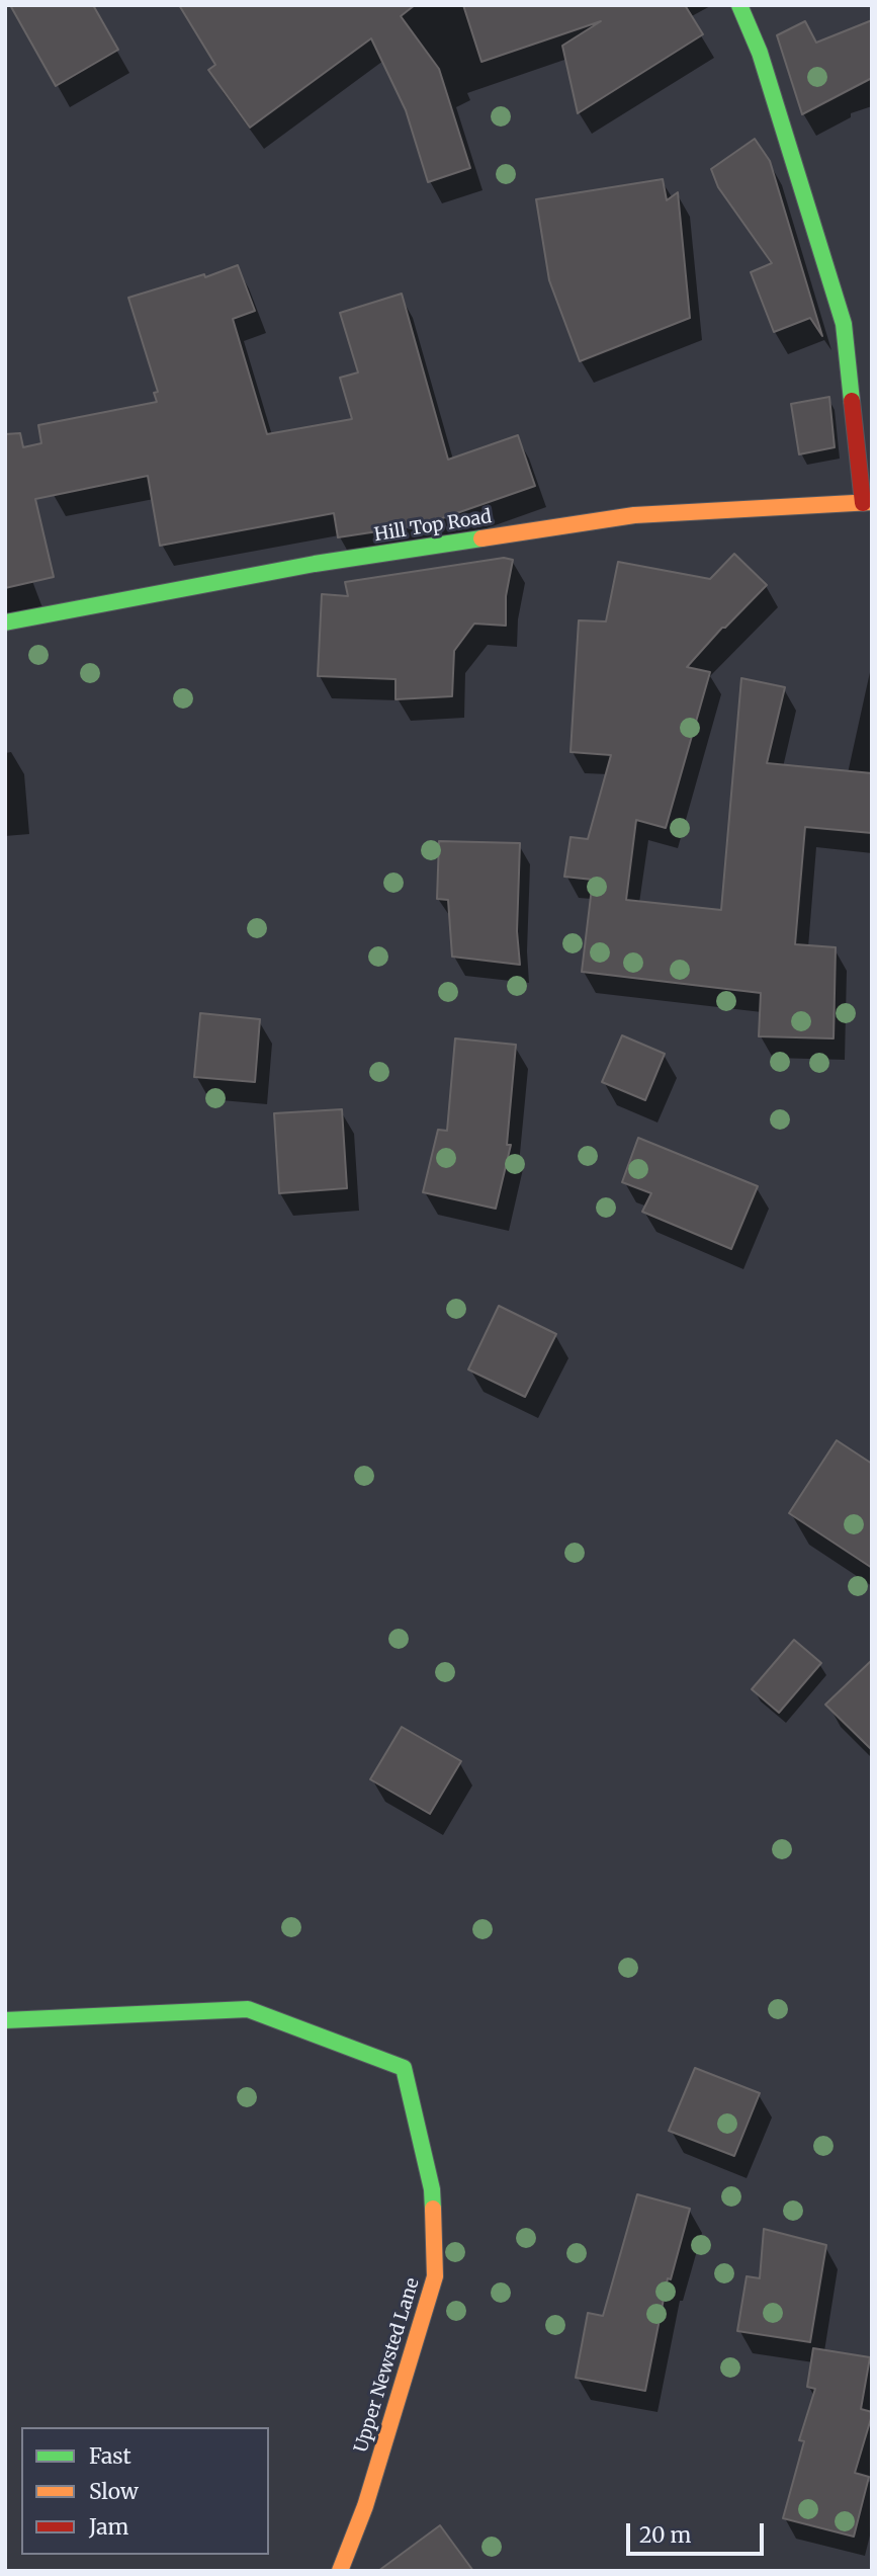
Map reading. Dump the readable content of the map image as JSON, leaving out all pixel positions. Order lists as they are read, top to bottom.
{
  "streets": {
    "street": ["Hill Top Road", "Upper Newsted Lane"]
  },
  "legend": ["Fast", "Slow", "Jam"],
  "scale_bar": "20 m"
}
